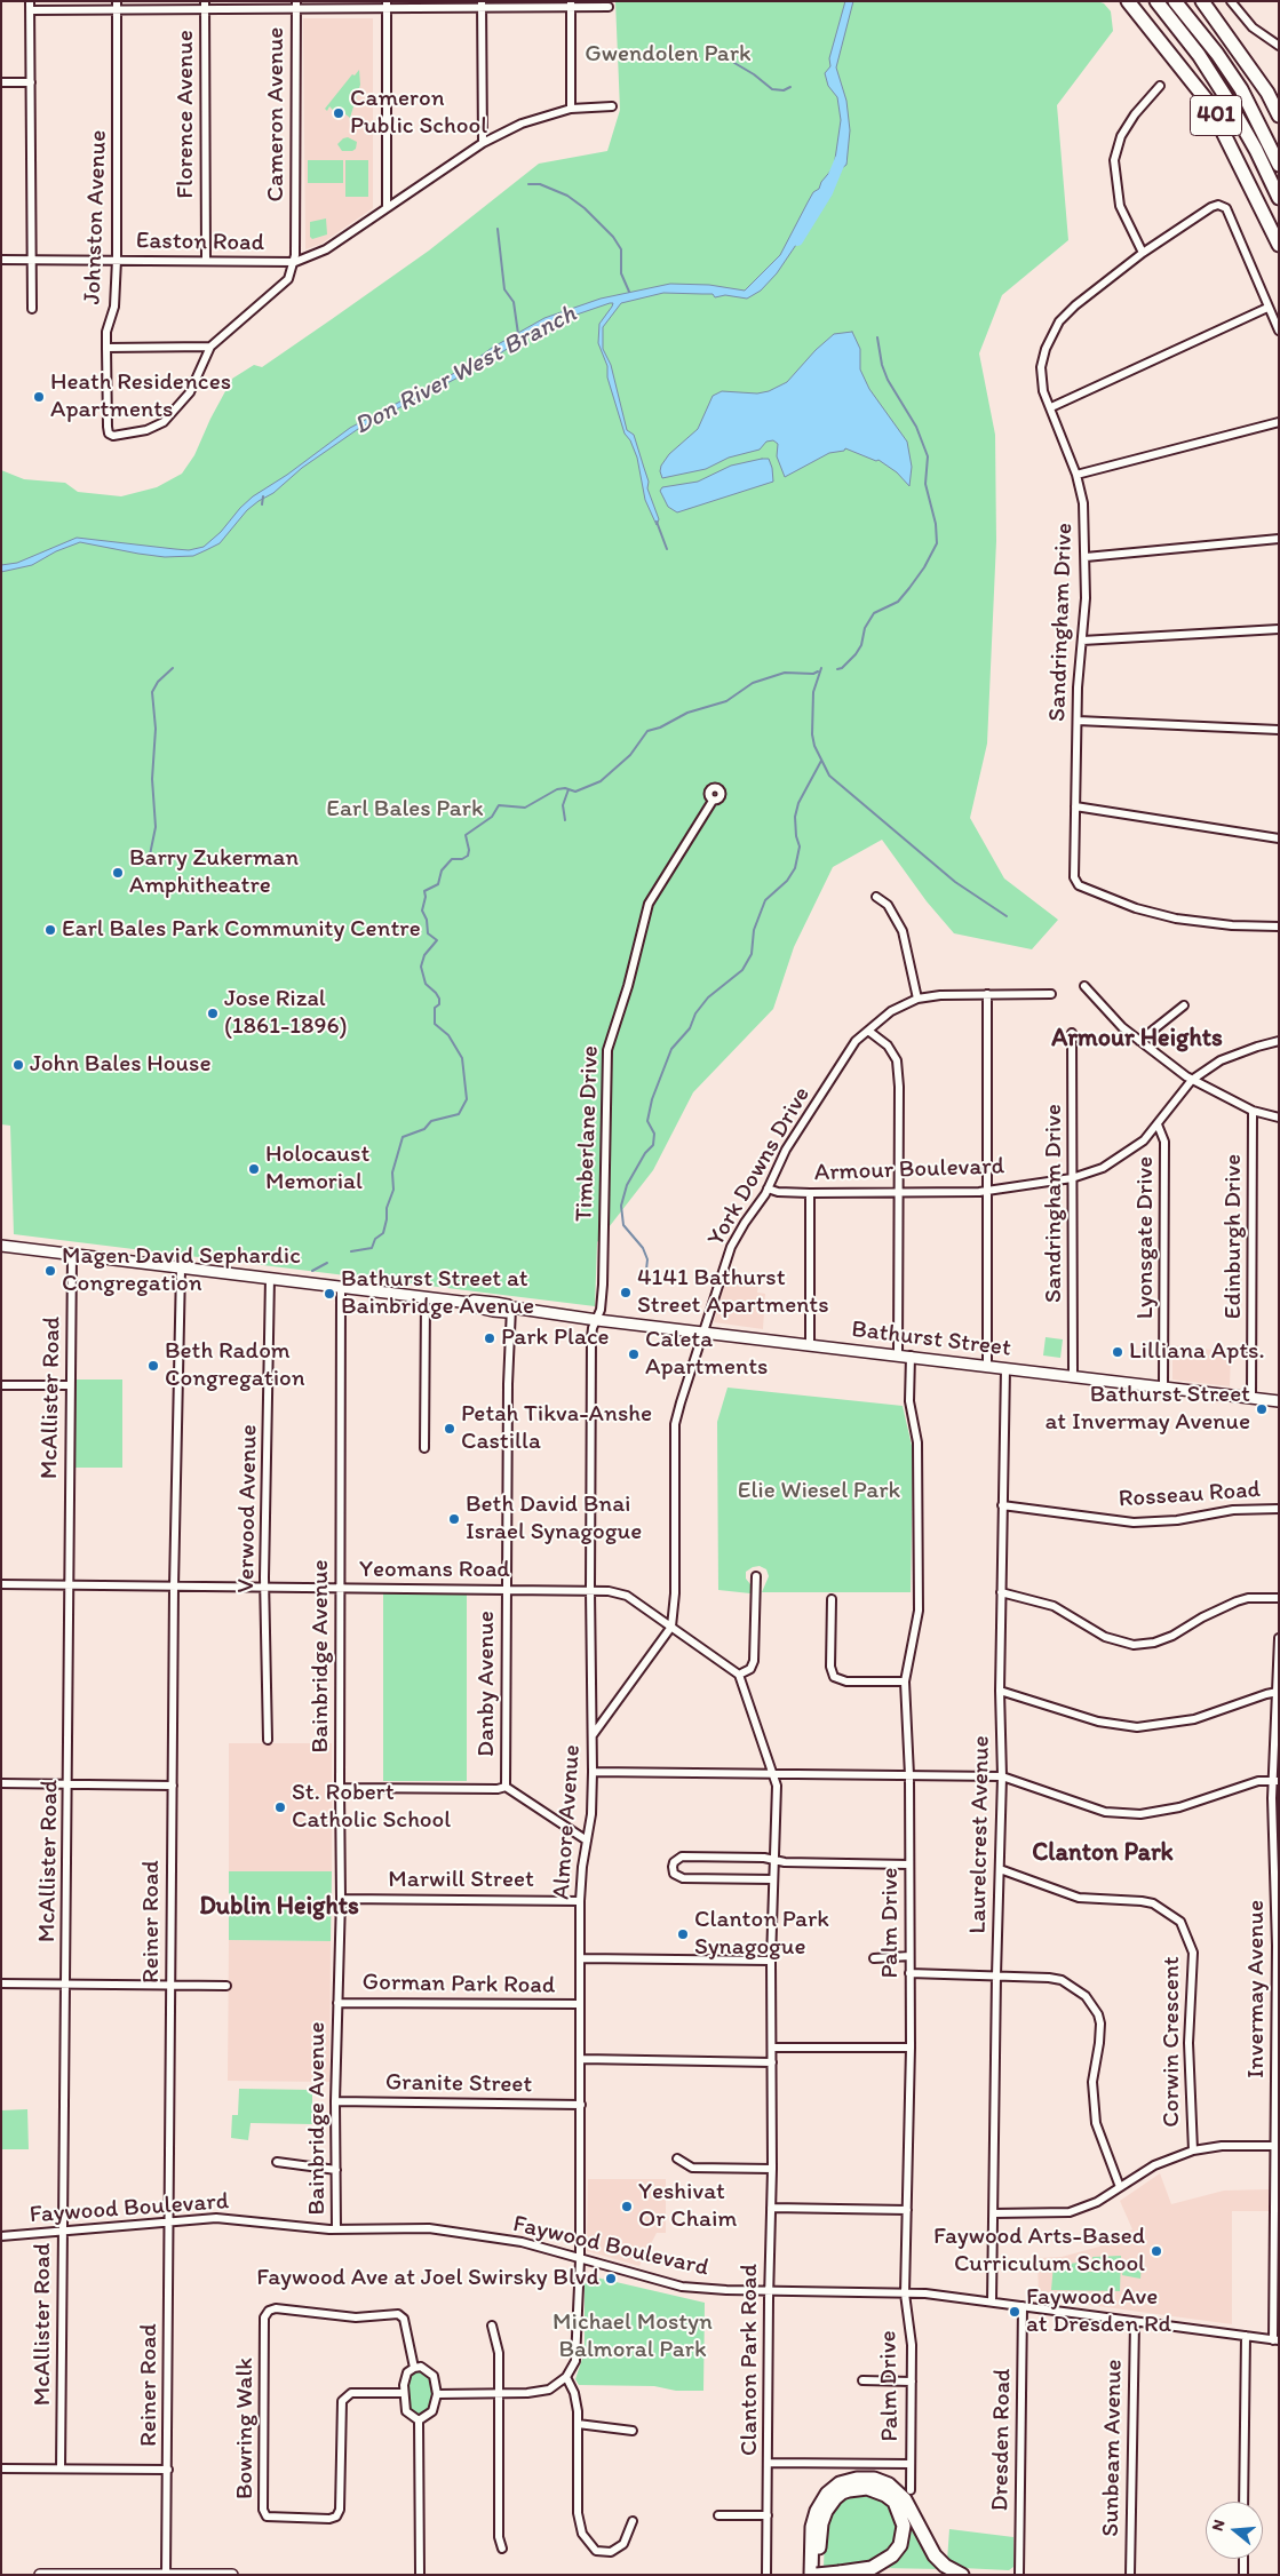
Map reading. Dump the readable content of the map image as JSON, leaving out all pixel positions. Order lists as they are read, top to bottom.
{
  "streets": {
    "highway": ["401"],
    "main road": ["Bathurst Street"],
    "street": [
      "Florence Avenue",
      "Cameron Avenue",
      "Johnston Avenue",
      "Easton Road",
      "Sandringham Drive",
      "Timberlane Drive",
      "York Downs Drive",
      "Armour Boulevard",
      "Edinburgh Drive",
      "Lyonsgate Drive",
      "McAllister Road",
      "Rosseau Road",
      "Verwood Avenue",
      "Yeomans Road",
      "Bainbridge Avenue",
      "Danby Avenue",
      "Almore Avenue",
      "Laurelcrest Avenue",
      "Marwill Street",
      "Reiner Road",
      "Palm Drive",
      "Gorman Park Road",
      "Invermay Avenue",
      "Corwin Crescent",
      "Granite Street",
      "Faywood Boulevard",
      "Clanton Park Road",
      "Bowring Walk",
      "Dresden Road",
      "Sunbeam Avenue"
    ]
  },
  "crossings": [
    ["Florence Avenue", "Easton Road"],
    ["Cameron Avenue", "Easton Road"],
    ["Johnston Avenue", "Easton Road"],
    ["Sandringham Drive", "Armour Boulevard"],
    ["Sandringham Drive", "Bathurst Street"],
    ["Timberlane Drive", "Bathurst Street"],
    ["Timberlane Drive", "Almore Avenue"],
    ["York Downs Drive", "Armour Boulevard"],
    ["York Downs Drive", "Bathurst Street"],
    ["York Downs Drive", "Yeomans Road"],
    ["Armour Boulevard", "Lyonsgate Drive"],
    ["Edinburgh Drive", "Bathurst Street"],
    ["Lyonsgate Drive", "Bathurst Street"],
    ["Bathurst Street", "McAllister Road"],
    ["Bathurst Street", "Verwood Avenue"],
    ["Bathurst Street", "Bainbridge Avenue"],
    ["Bathurst Street", "Danby Avenue"],
    ["Bathurst Street", "Almore Avenue"],
    ["Bathurst Street", "Laurelcrest Avenue"],
    ["Bathurst Street", "Reiner Road"],
    ["Bathurst Street", "Palm Drive"],
    ["McAllister Road", "Yeomans Road"],
    ["McAllister Road", "Faywood Boulevard"],
    ["Rosseau Road", "Laurelcrest Avenue"],
    ["Verwood Avenue", "Yeomans Road"],
    ["Yeomans Road", "Bainbridge Avenue"],
    ["Yeomans Road", "Danby Avenue"],
    ["Yeomans Road", "Almore Avenue"],
    ["Yeomans Road", "Reiner Road"],
    ["Yeomans Road", "Clanton Park Road"],
    ["Bainbridge Avenue", "Marwill Street"],
    ["Bainbridge Avenue", "Gorman Park Road"],
    ["Bainbridge Avenue", "Granite Street"],
    ["Bainbridge Avenue", "Faywood Boulevard"],
    ["Almore Avenue", "Marwill Street"],
    ["Almore Avenue", "Gorman Park Road"],
    ["Almore Avenue", "Granite Street"],
    ["Almore Avenue", "Faywood Boulevard"],
    ["Laurelcrest Avenue", "Corwin Crescent"],
    ["Laurelcrest Avenue", "Faywood Boulevard"],
    ["Reiner Road", "Faywood Boulevard"],
    ["Palm Drive", "Faywood Boulevard"],
    ["Invermay Avenue", "Faywood Boulevard"],
    ["Faywood Boulevard", "Clanton Park Road"],
    ["Faywood Boulevard", "Dresden Road"],
    ["Faywood Boulevard", "Sunbeam Avenue"]
  ],
  "districts": ["Armour Heights", "Clanton Park", "Dublin Heights"],
  "water": ["Don River West Branch"],
  "parks": [
    "Gwendolen Park",
    "Earl Bales Park",
    "Elie Wiesel Park",
    "Michael Mostyn Balmoral Park"
  ],
  "places": [
    "Cameron Public School",
    "Heath Residences Apartments",
    "Barry Zukerman Amphitheatre",
    "Earl Bales Park Community Centre",
    "Jose Rizal (1861-1896)",
    "John Bales House",
    "Holocaust Memorial",
    "Magen David Sephardic Congregation",
    "4141 Bathurst Street Apartments",
    "Bathurst Street at Bainbridge Avenue",
    "Park Place",
    "Lilliana Apts.",
    "Caleta Apartments",
    "Beth Radom Congregation",
    "Bathurst Street at Invermay Avenue",
    "Petah Tikva-Anshe Castilla",
    "Beth David Bnai Israel Synagogue",
    "St. Robert Catholic School",
    "Clanton Park Synagogue",
    "Yeshivat Or Chaim",
    "Faywood Arts-Based Curriculum School",
    "Faywood Ave at Joel Swirsky Blvd",
    "Faywood Ave at Dresden Rd"
  ],
  "north": "left"
}
